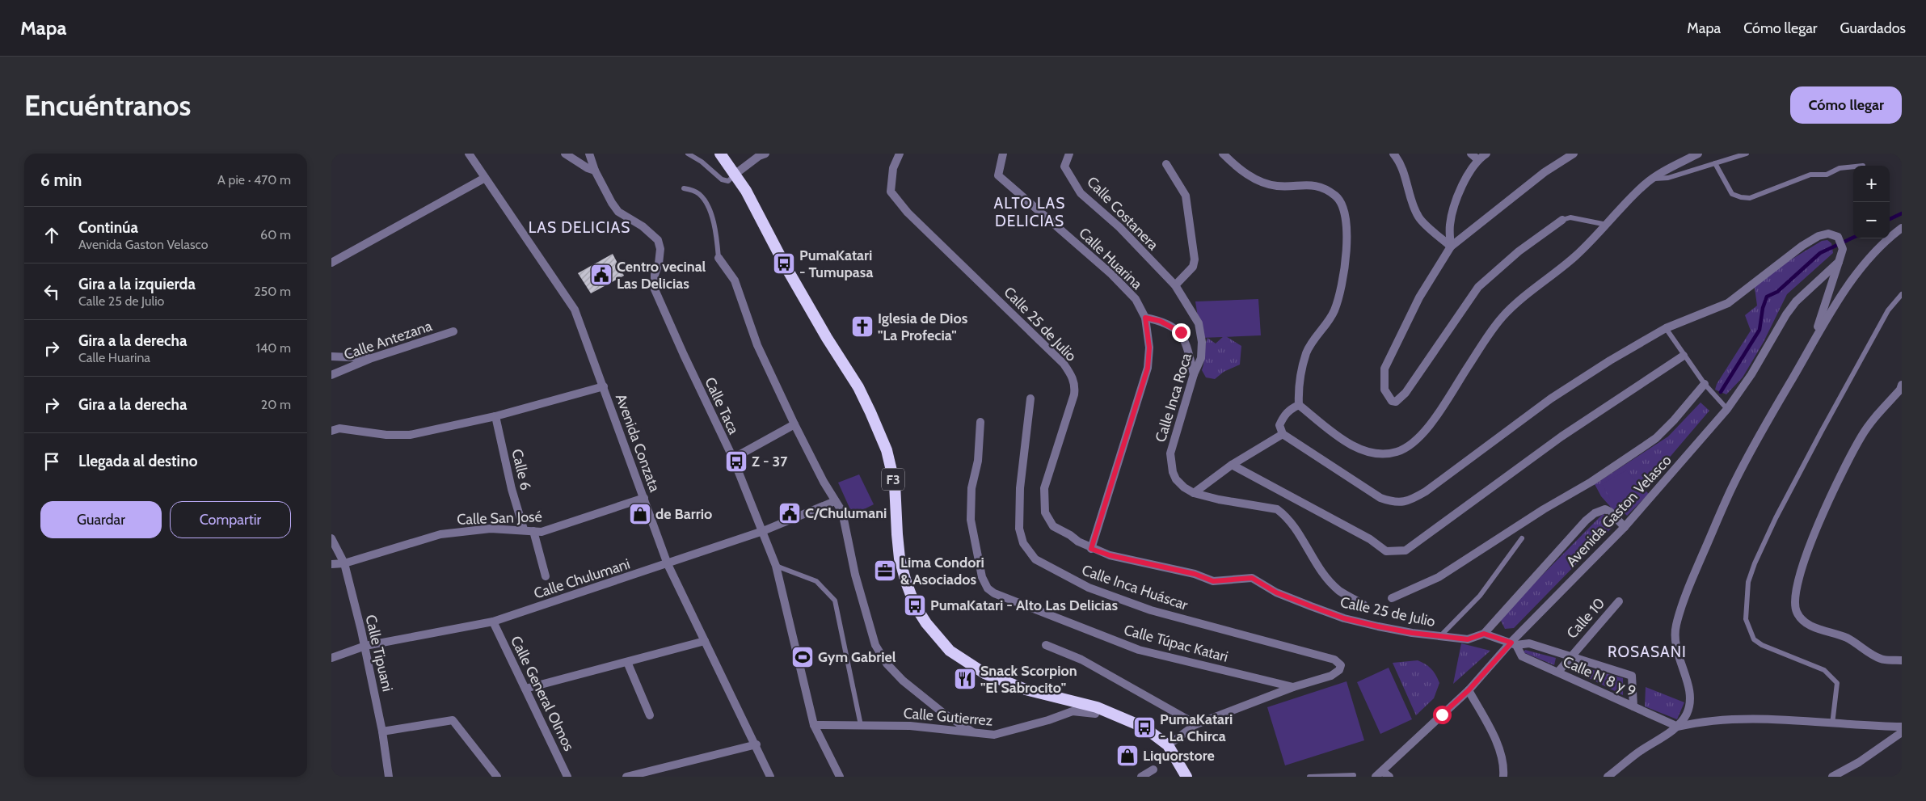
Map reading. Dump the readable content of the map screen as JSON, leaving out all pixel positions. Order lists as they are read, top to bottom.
{
  "streets": {
    "highway": ["F3"],
    "street": [
      "Calle Costanera",
      "Calle Huarina",
      "Calle 25 de Julio",
      "Calle Antezana",
      "Calle Inca Roca",
      "Calle Taca",
      "Avenida Conzata",
      "Calle 6",
      "Avenida Gaston Velasco",
      "Calle San José",
      "Calle Chulumani",
      "Calle Inca Huáscar",
      "Calle 10",
      "Calle Túpac Katari",
      "Calle Tipuani",
      "Calle N 8 y 9",
      "Calle General Olmos",
      "Calle Gutierrez"
    ]
  },
  "crossings": [
    ["Calle Costanera", "Calle Inca Roca"],
    ["Calle Huarina", "Calle 25 de Julio"],
    ["Calle Taca", "Calle Chulumani"],
    ["Calle Taca", "Calle Gutierrez"],
    ["Avenida Conzata", "Calle San José"],
    ["Avenida Conzata", "Calle Chulumani"],
    ["Calle 6", "Calle San José"],
    ["F3", "Calle Gutierrez"],
    ["Avenida Gaston Velasco", "Calle N 8 y 9"],
    ["Calle San José", "Calle Tipuani"],
    ["Calle Chulumani", "Calle Tipuani"],
    ["Calle Chulumani", "Calle General Olmos"],
    ["Calle Inca Huáscar", "Calle Túpac Katari"],
    ["Calle 10", "Calle N 8 y 9"]
  ],
  "districts": ["ALTO LAS DELICIAS", "LAS DELICIAS", "ROSASANI"],
  "places": {
    "bus stop": [
      "PumaKatari - Tumupasa",
      "Z - 37",
      "PumaKatari - Alto Las Delicias",
      "PumaKatari - La Chirca"
    ],
    "public building": ["Centro vecinal Las Delicias", "C/Chulumani"],
    "church": ["Iglesia de Dios \"La Profecia\""],
    "shop": ["de Barrio", "Liquorstore"],
    "office": ["Lima Condori & Asociados"],
    "sports": ["Gym Gabriel"],
    "restaurant": ["Snack Scorpion \"El Sabrocito\""]
  },
  "page": {
    "header": "Mapa",
    "nav": ["Mapa", "Cómo llegar", "Guardados"],
    "buttons": [
      "Cómo llegar",
      ["Guardar", "Compartir"]
    ],
    "title": "Encuéntranos",
    "heading": ["6 min", "A pie · 470 m"],
    "map_buttons": ["+", "−"],
    "list": [
      ["Continúa", "Avenida Gaston Velasco", "60 m"],
      ["Gira a la izquierda", "Calle 25 de Julio", "250 m"],
      ["Gira a la derecha", "Calle Huarina", "140 m"],
      ["Gira a la derecha", "20 m"],
      "Llegada al destino"
    ]
  }
}
